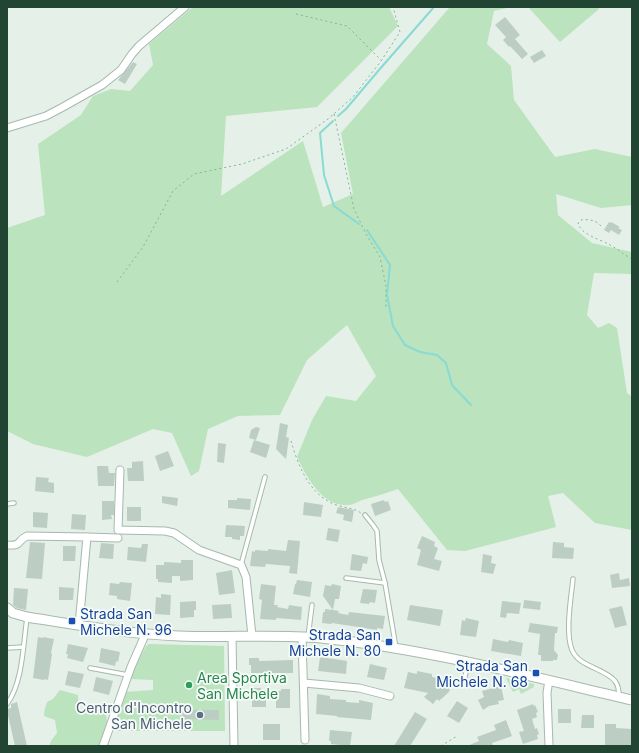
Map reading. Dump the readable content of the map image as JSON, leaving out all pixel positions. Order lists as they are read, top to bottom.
{
  "places": {
    "transit": ["Strada San Michele N. 96", "Strada San Michele N. 80", "Strada San Michele N. 68"],
    "other": ["Area Sportiva San Michele", "Centro d'Incontro San Michele"]
  }
}
